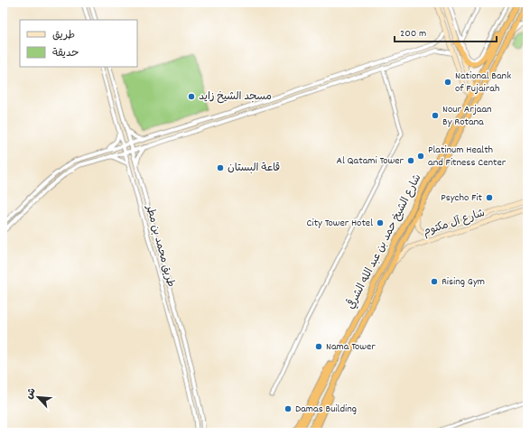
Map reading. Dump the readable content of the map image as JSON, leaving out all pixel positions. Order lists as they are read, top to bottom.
{
  "streets": {
    "highway": ["شارع الشيخ حمد بن عبد الله الشرقي"],
    "main road": ["شارع آل مكتوم"],
    "street": ["طريق محمد بن مطر"]
  },
  "crossings": [
    ["شارع آل مكتوم", "شارع الشيخ حمد بن عبد الله الشرقي"]
  ],
  "places": [
    "National Bank of Fujairah",
    "مسجد الشيخ زايد",
    "Nour Arjaan By Rotana",
    "Platinum Health and Fitness Center",
    "Al Qatami Tower",
    "قاعة البستان",
    "Psycho Fit",
    "City Tower Hotel",
    "Rising Gym",
    "Nama Tower",
    "Damas Building"
  ],
  "legend": ["طريق", "حديقة"],
  "scale_bar": "200 m",
  "north": "top left"
}
